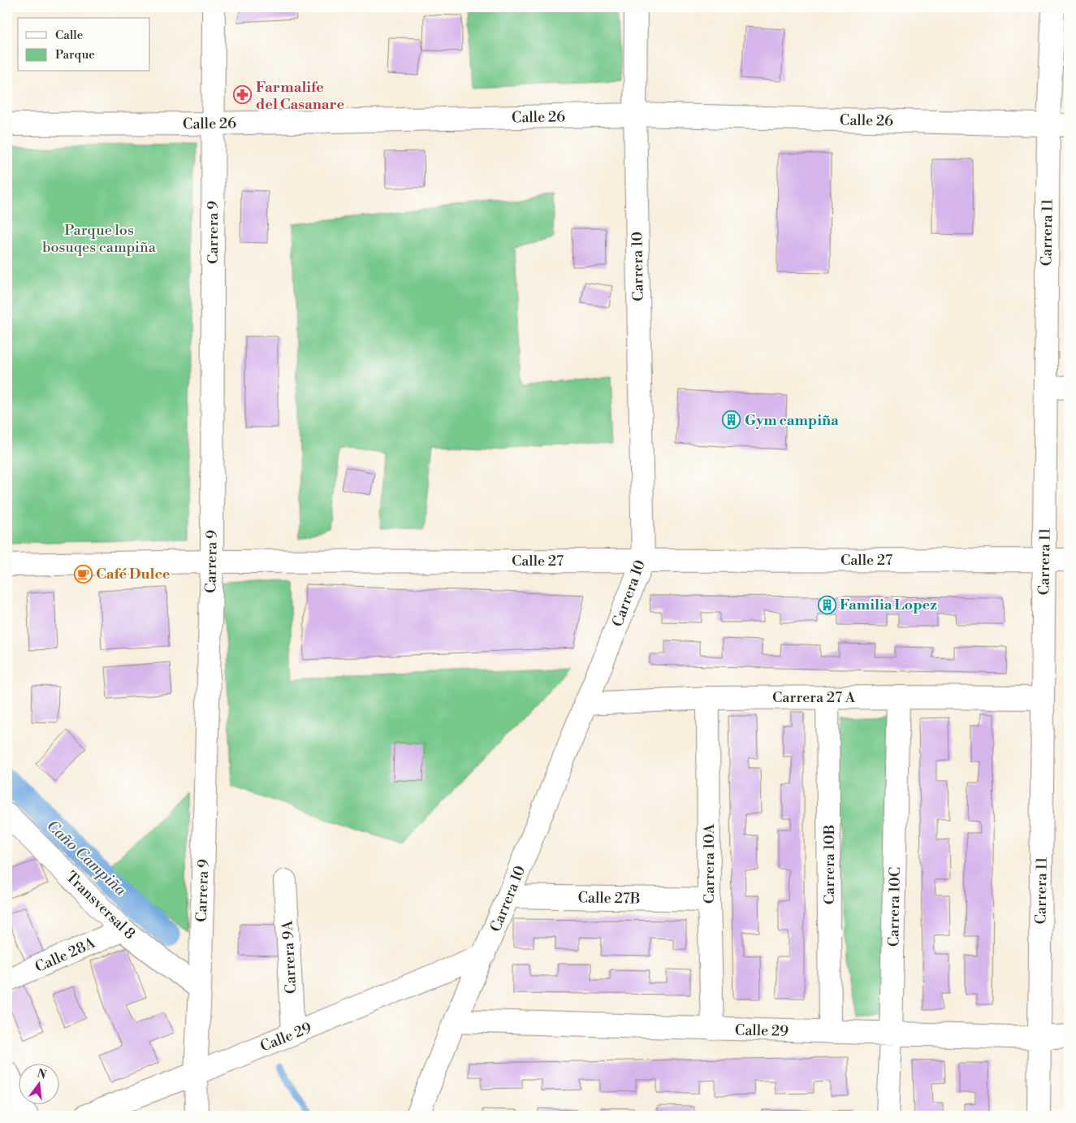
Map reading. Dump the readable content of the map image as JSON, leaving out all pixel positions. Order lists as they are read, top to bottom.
{
  "streets": {
    "street": [
      "Calle 26",
      "Carrera 9",
      "Carrera 11",
      "Carrera 10",
      "Calle 27",
      "Carrera 27 A",
      "Carrera 10A",
      "Carrera 10B",
      "Calle 27B",
      "Transversal 8",
      "Carrera 10C",
      "Calle 28A",
      "Carrera 9A",
      "Calle 29"
    ]
  },
  "crossings": [
    ["Calle 26", "Carrera 9"],
    ["Calle 26", "Carrera 11"],
    ["Calle 26", "Carrera 10"],
    ["Carrera 9", "Calle 27"],
    ["Carrera 9", "Transversal 8"],
    ["Carrera 9", "Calle 29"],
    ["Carrera 11", "Calle 27"],
    ["Carrera 11", "Carrera 27 A"],
    ["Carrera 11", "Calle 29"],
    ["Carrera 10", "Calle 27"],
    ["Carrera 10", "Carrera 27 A"],
    ["Carrera 10", "Calle 27B"],
    ["Carrera 10", "Calle 29"],
    ["Carrera 27 A", "Carrera 10A"],
    ["Carrera 27 A", "Carrera 10B"],
    ["Carrera 27 A", "Carrera 10C"],
    ["Carrera 10A", "Calle 27B"],
    ["Carrera 10A", "Calle 29"],
    ["Carrera 10B", "Calle 29"],
    ["Transversal 8", "Calle 28A"],
    ["Carrera 10C", "Calle 29"],
    ["Carrera 9A", "Calle 29"]
  ],
  "water": ["Caño Campiña"],
  "parks": ["Parque los bosuqes campiña"],
  "places": {
    "pharmacy": ["Farmalife del Casanare"],
    "building": ["Gym campiña", "Familia Lopez"],
    "cafe": ["Café Dulce"]
  },
  "legend": ["Calle", "Parque"],
  "north": "top"
}
